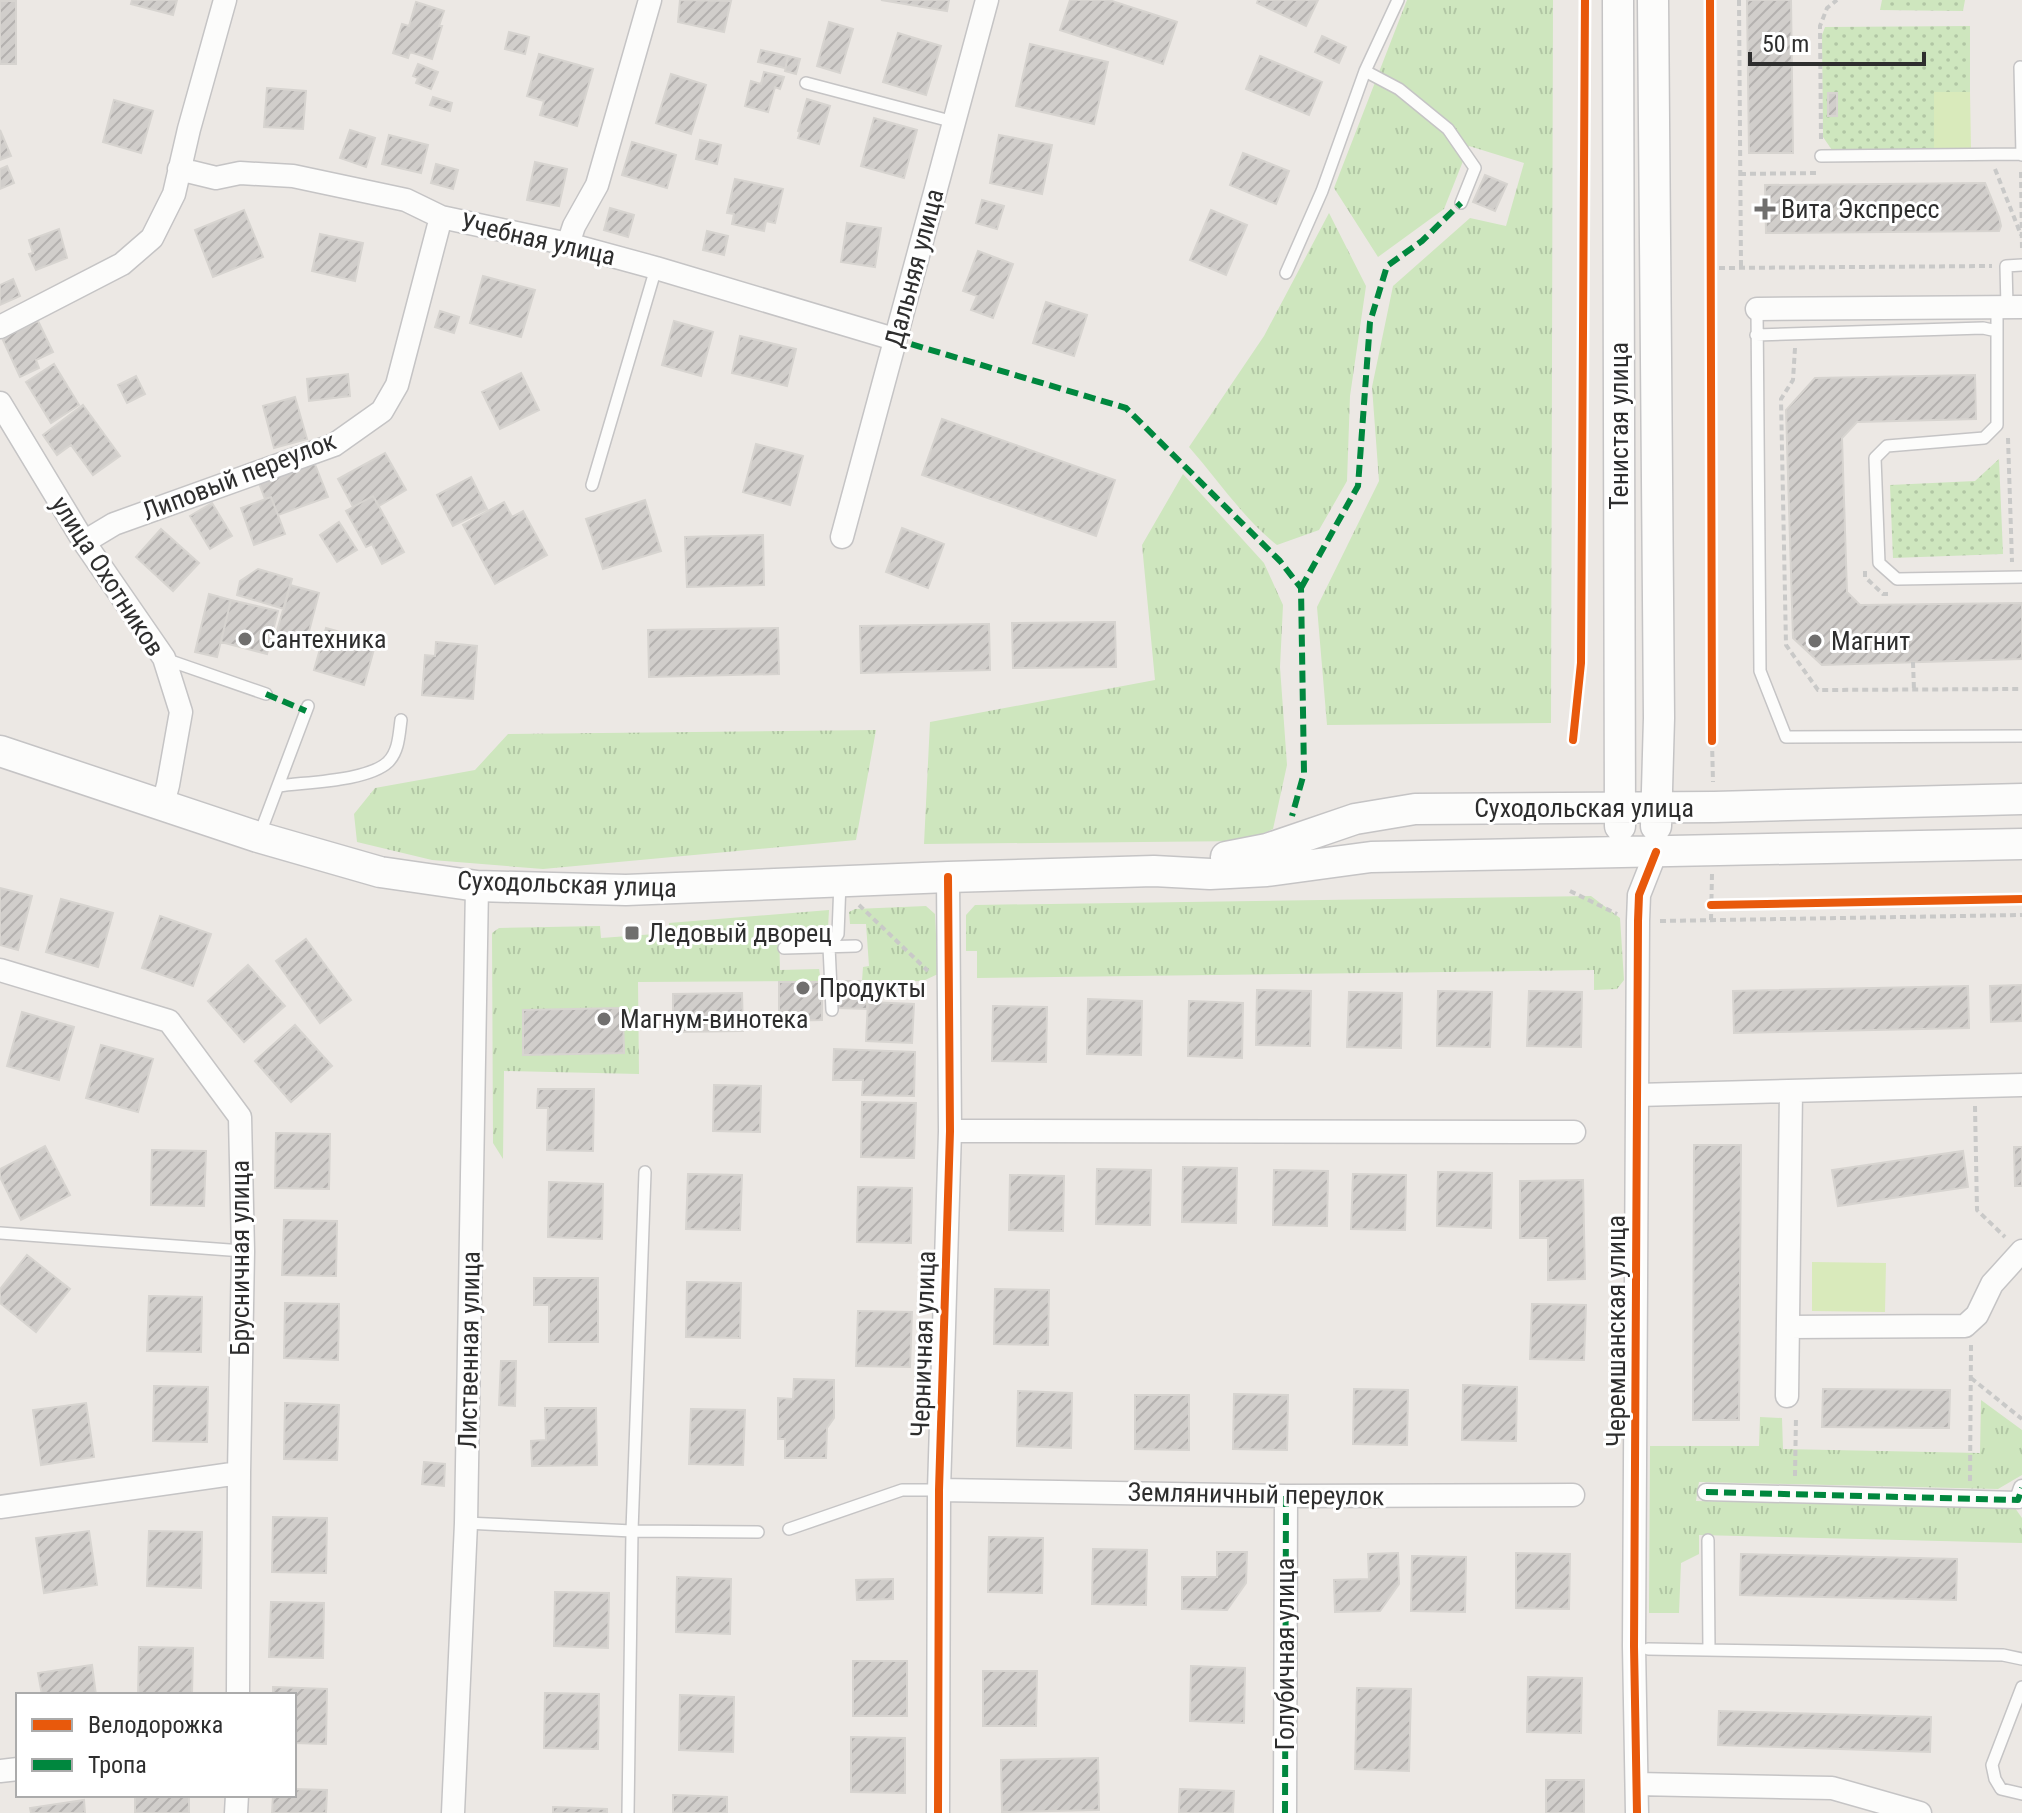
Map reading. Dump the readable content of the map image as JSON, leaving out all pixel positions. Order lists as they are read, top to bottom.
{
  "streets": {
    "main road": ["Тенистая улица", "Суходольская улица"],
    "street": [
      "Учебная улица",
      "Дальняя улица",
      "Липовый переулок",
      "улица Охотников",
      "Брусничная улица",
      "Черемшанская улица",
      "Черничная улица",
      "Лиственная улица",
      "Земляничный переулок",
      "Голубичная улица"
    ]
  },
  "crossings": [
    ["Учебная улица", "Дальняя улица"],
    ["Учебная улица", "Липовый переулок"],
    ["Тенистая улица", "Суходольская улица"],
    ["Тенистая улица", "Черемшанская улица"],
    ["Липовый переулок", "улица Охотников"],
    ["улица Охотников", "Суходольская улица"],
    ["Суходольская улица", "Черемшанская улица"],
    ["Суходольская улица", "Черничная улица"],
    ["Суходольская улица", "Лиственная улица"],
    ["Черничная улица", "Земляничный переулок"],
    ["Земляничный переулок", "Голубичная улица"]
  ],
  "places": {
    "health": ["Вита Экспресс"],
    "other": [
      "Сантехника",
      "Магнит",
      "Продукты",
      "Магнум-винотека"
    ],
    "transit": ["Ледовый дворец"]
  },
  "legend": ["Велодорожка", "Тропа"],
  "scale_bar": "50 m"
}
